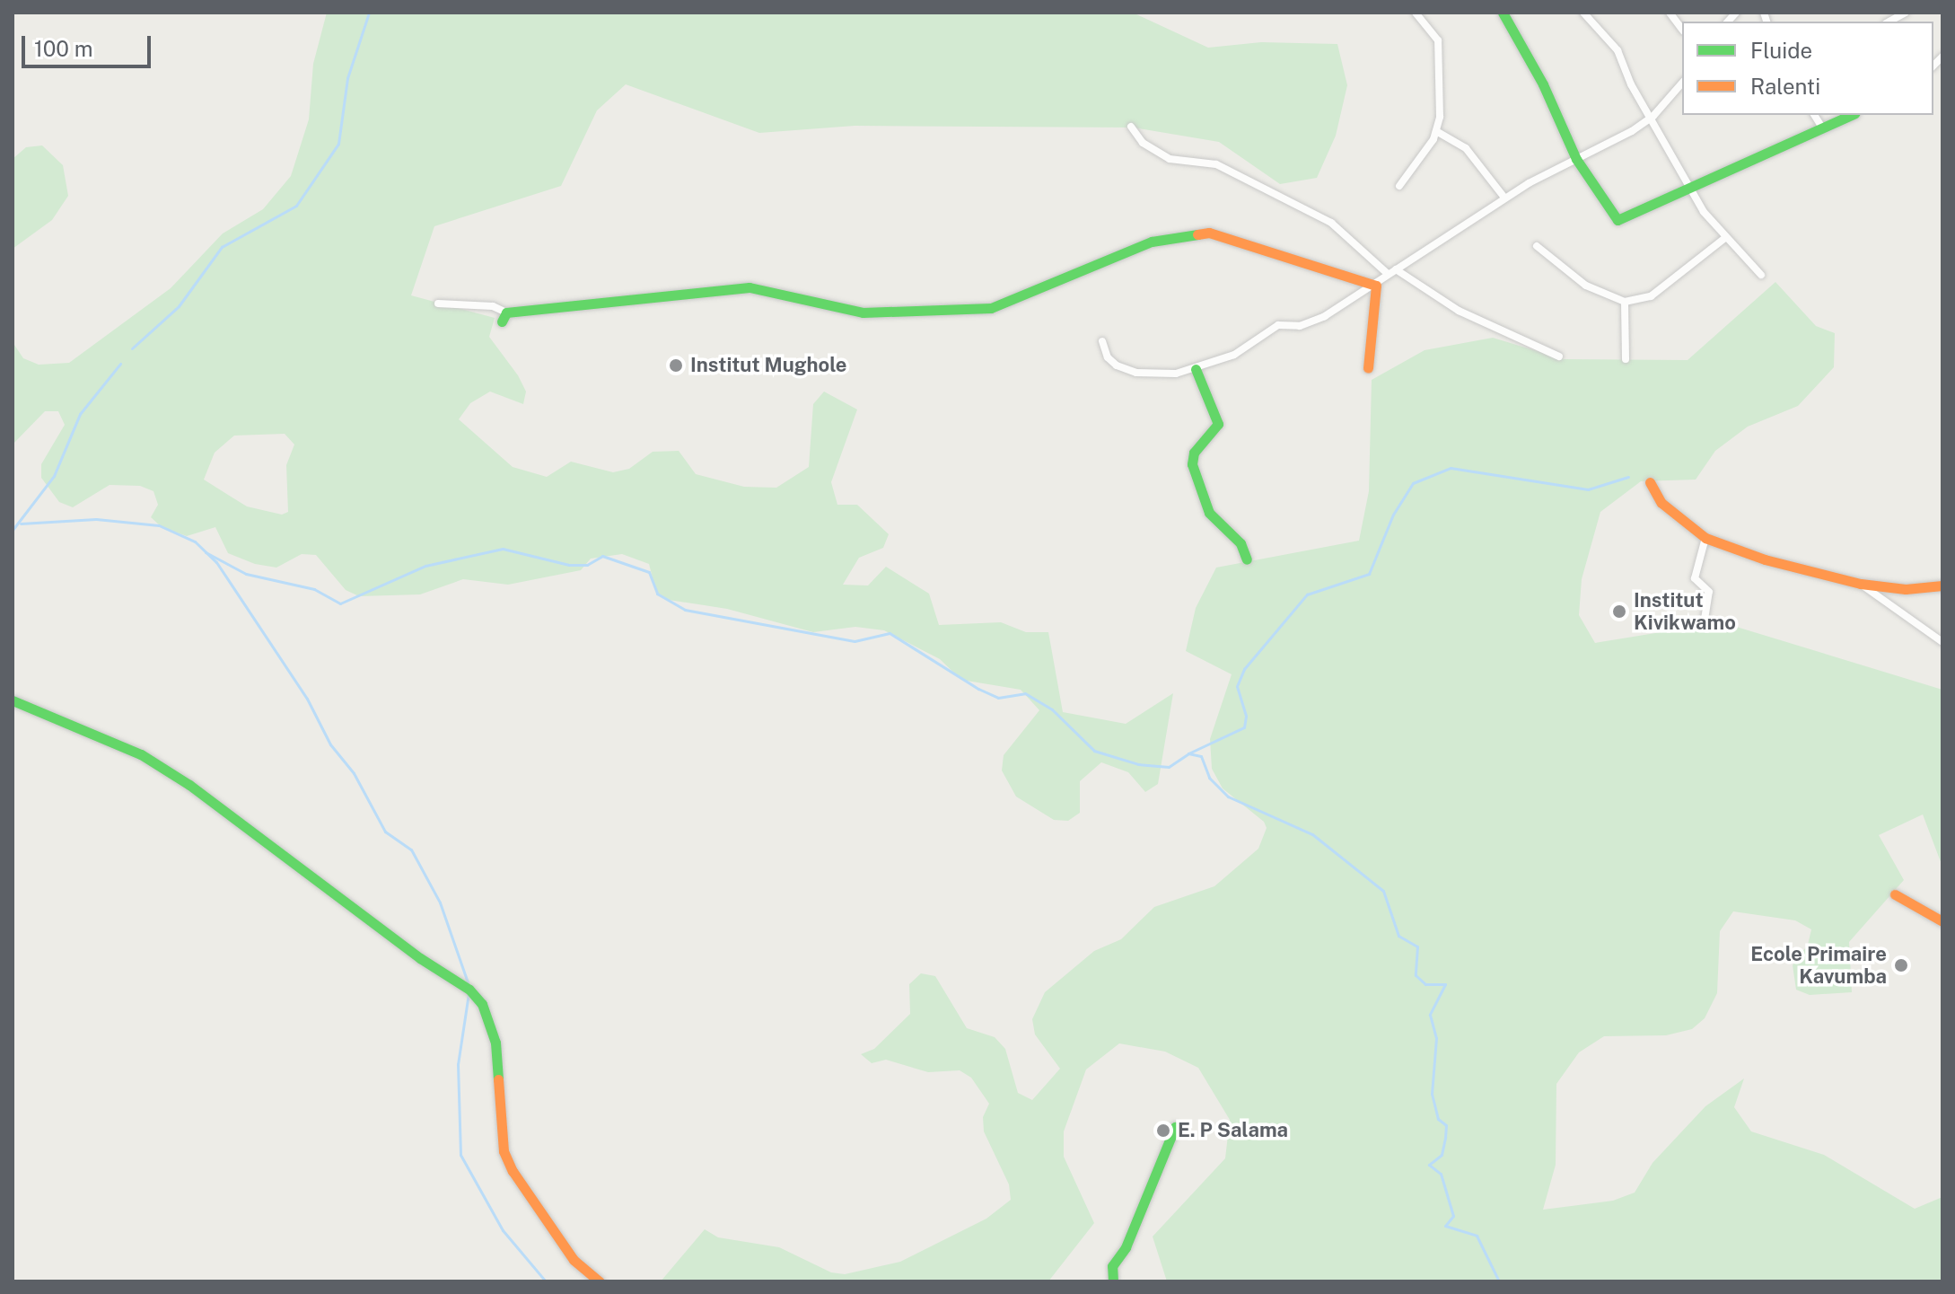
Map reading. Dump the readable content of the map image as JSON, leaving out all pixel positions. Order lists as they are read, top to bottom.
{
  "places": [
    "Institut Mughole",
    "Institut Kivikwamo",
    "Ecole Primaire Kavumba",
    "E. P Salama"
  ],
  "legend": ["Fluide", "Ralenti"],
  "scale_bar": "100 m"
}
